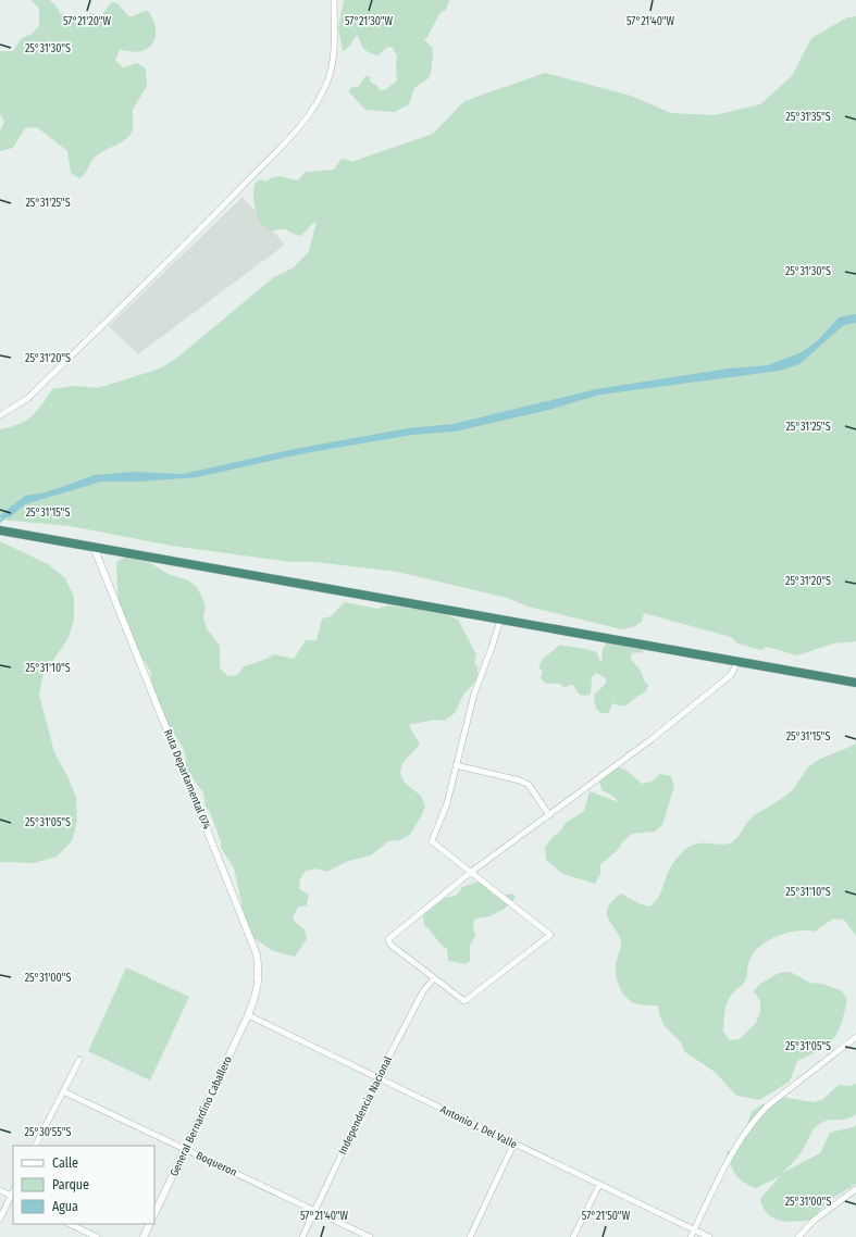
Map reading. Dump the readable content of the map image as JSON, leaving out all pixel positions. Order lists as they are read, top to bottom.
{
  "streets": {
    "street": [
      "Ruta Departamental 074",
      "Independencia Nacional",
      "General Bernardino Caballero",
      "Antonio J. Del Valle",
      "Boqueron"
    ]
  },
  "crossings": [
    ["Ruta Departamental 074", "General Bernardino Caballero"],
    ["Ruta Departamental 074", "Antonio J. Del Valle"],
    ["Independencia Nacional", "Antonio J. Del Valle"],
    ["Independencia Nacional", "Boqueron"],
    ["General Bernardino Caballero", "Antonio J. Del Valle"],
    ["General Bernardino Caballero", "Boqueron"]
  ],
  "legend": ["Calle", "Parque", "Agua"],
  "coordinates": [
    "57°21'20\"W",
    "57°21'40\"W",
    "57°21'30\"W",
    "25°31'30\"S",
    "25°31'35\"S",
    "25°31'25\"S",
    "25°31'20\"S",
    "25°31'15\"S",
    "25°31'10\"S",
    "25°31'05\"S",
    "25°31'00\"S",
    "25°30'55\"S",
    "57°21'50\"W"
  ]
}
